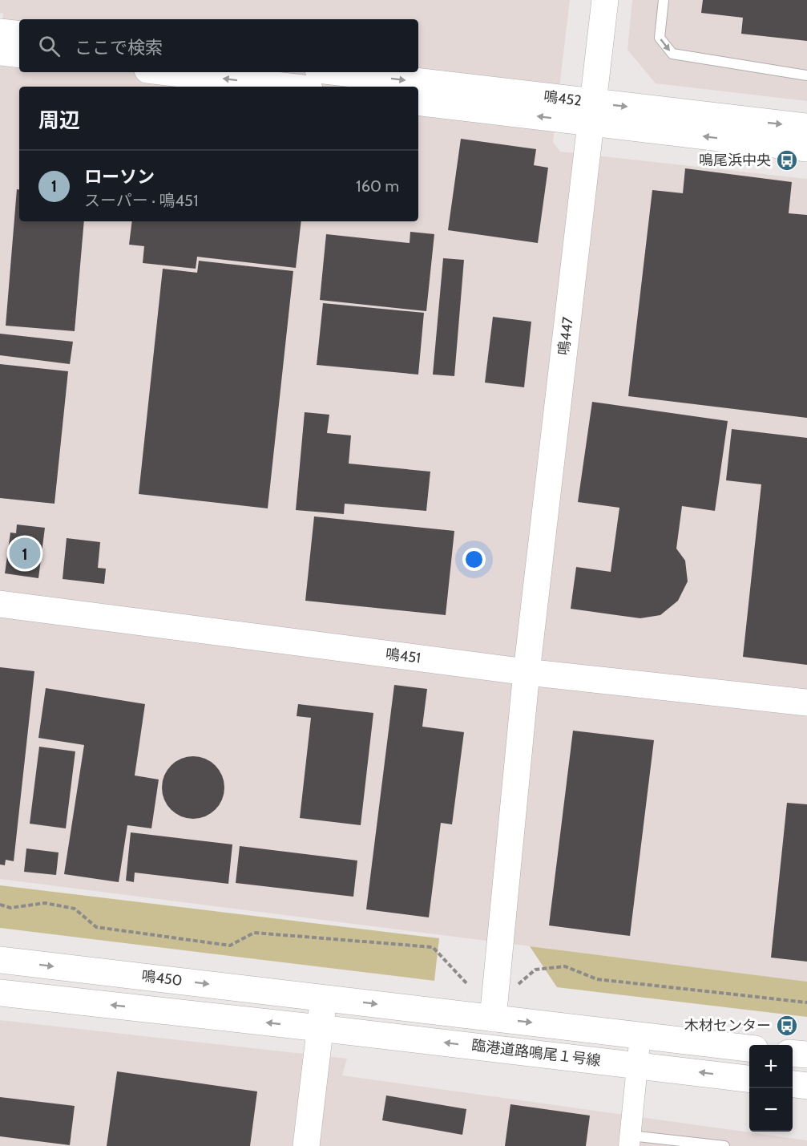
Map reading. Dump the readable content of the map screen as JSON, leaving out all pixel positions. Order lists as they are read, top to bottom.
{
  "streets": {
    "street": [
      "鳴452",
      "鳴447",
      "鳴451",
      "鳴450",
      "臨港道路鳴尾１号線"
    ]
  },
  "crossings": [
    ["鳴452", "鳴447"],
    ["鳴447", "鳴451"],
    ["鳴447", "臨港道路鳴尾１号線"],
    ["鳴450", "臨港道路鳴尾１号線"]
  ],
  "places": {
    "bus stop": ["鳴尾浜中央", "木材センター"]
  },
  "page": {
    "search": "ここで検索",
    "heading": "周辺",
    "list": [
      {
        "mark": "1",
        "name": "ローソン",
        "note": "スーパー · 鳴451",
        "value": "160 m"
      }
    ],
    "pins": "1",
    "map_buttons": ["+", "−"]
  }
}
